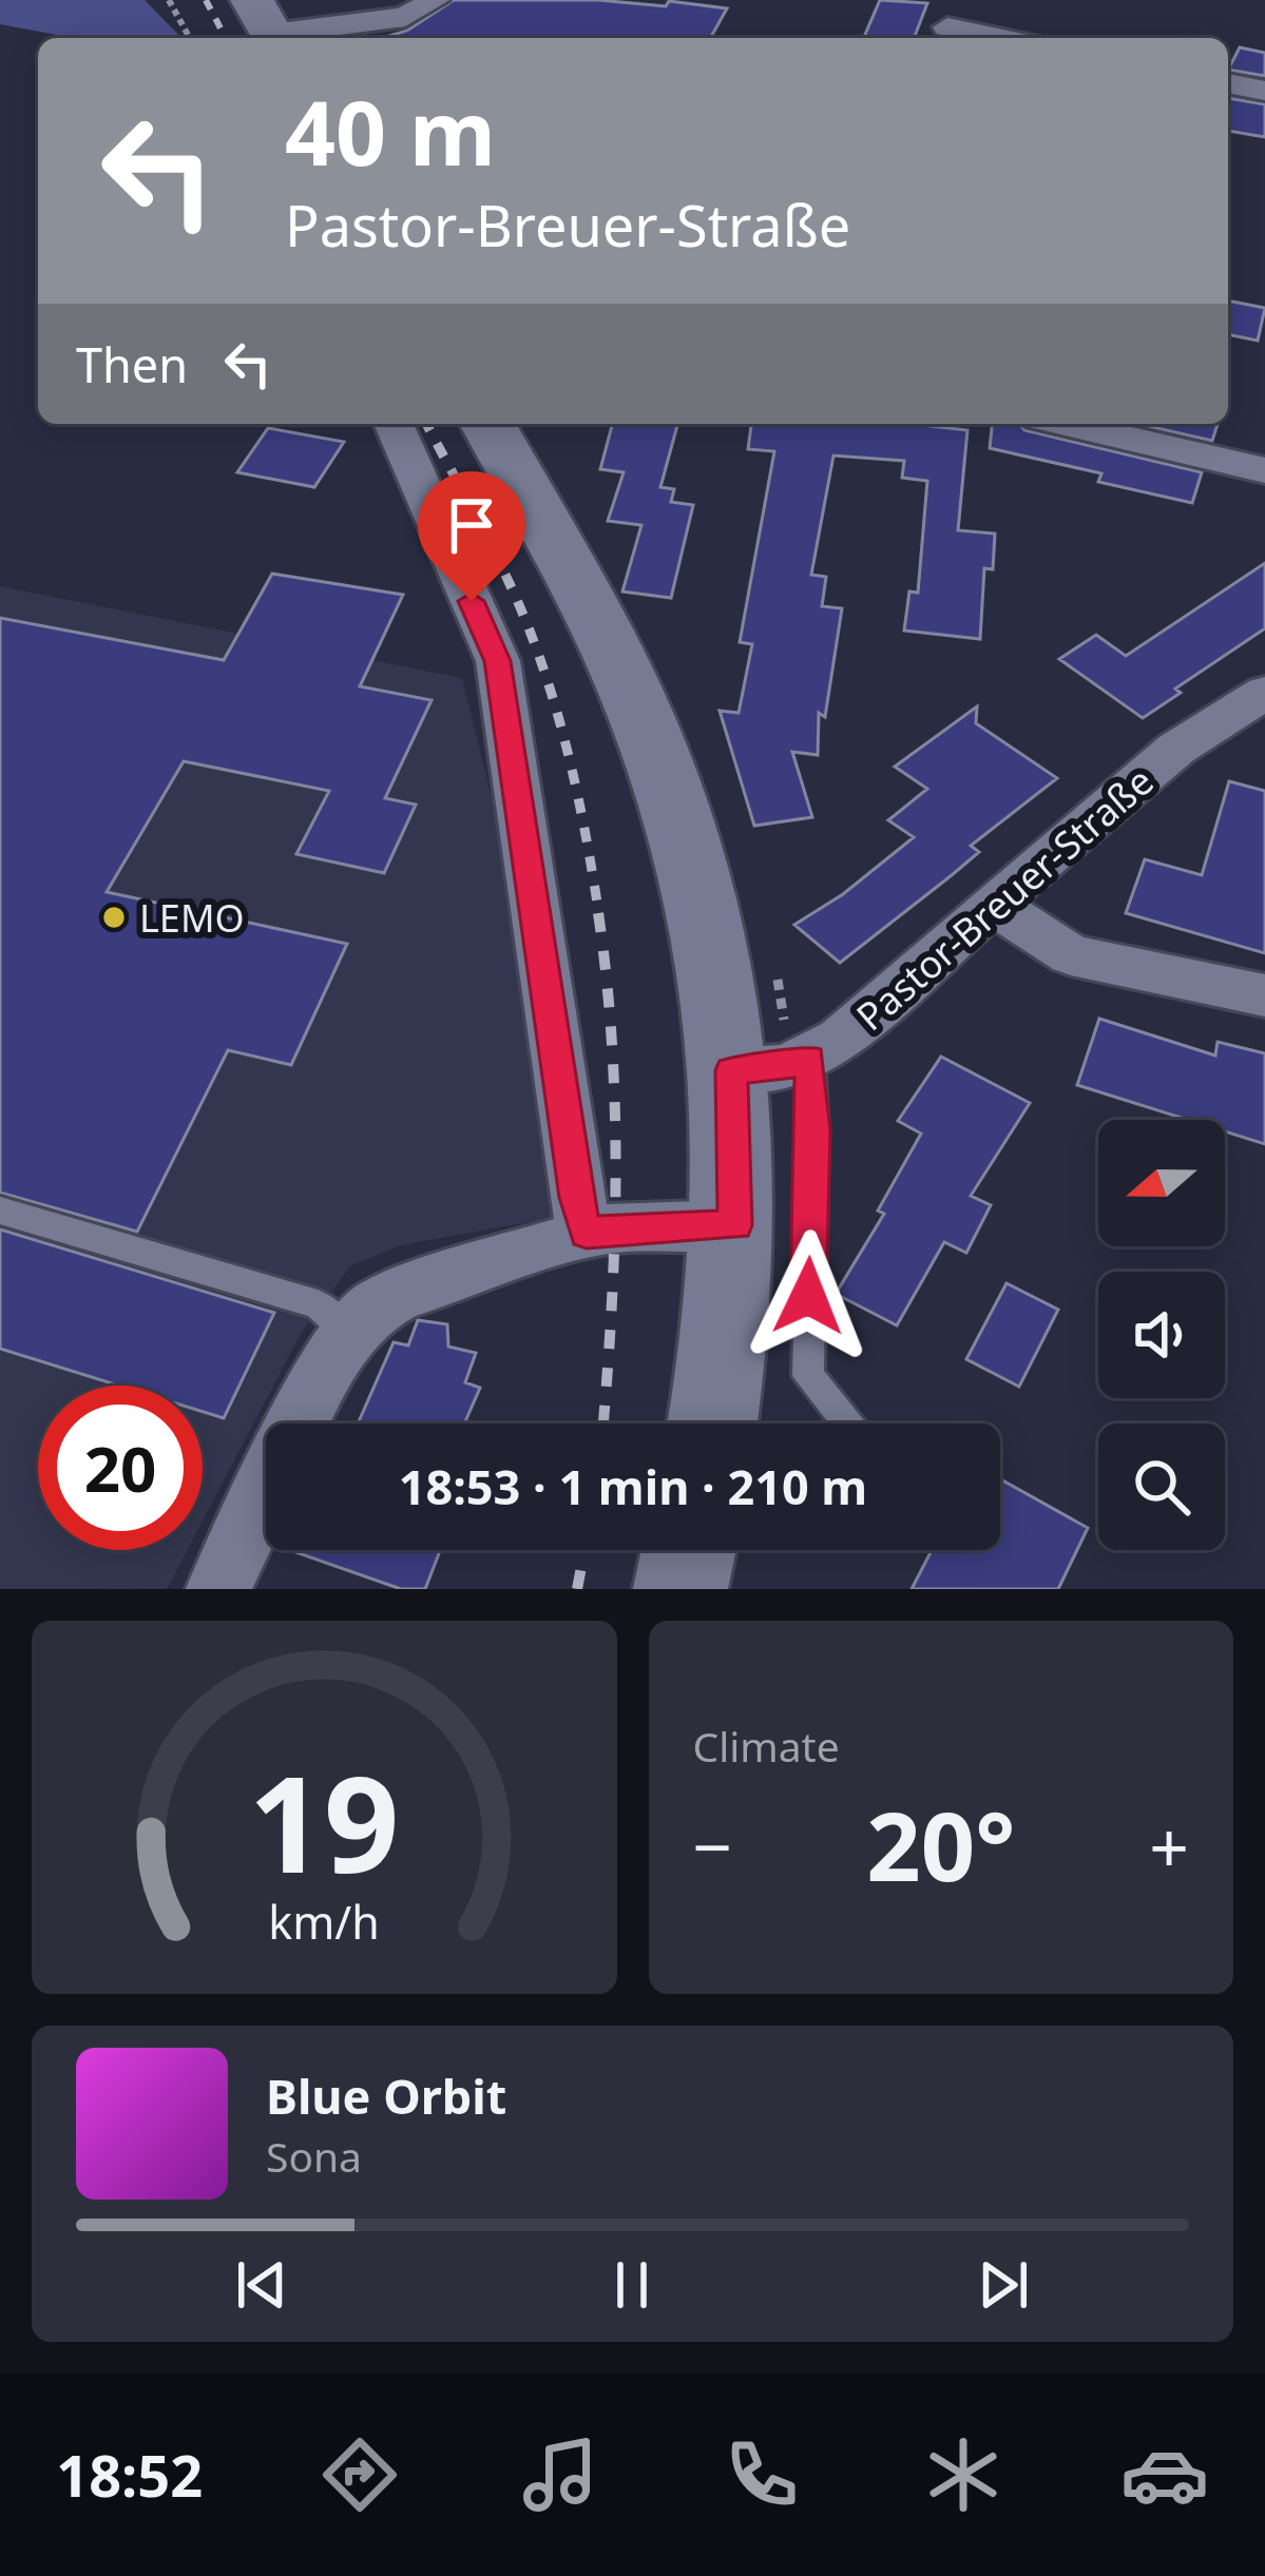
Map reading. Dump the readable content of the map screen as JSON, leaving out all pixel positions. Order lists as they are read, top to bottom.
{
  "streets": {
    "street": ["Pastor-Breuer-Straße"]
  },
  "places": ["LEMO"],
  "north": "left",
  "page": {
    "turn": ["40 m", "Pastor-Breuer-Straße"],
    "then": "Then",
    "limit": "20",
    "trip": "18:53 · 1 min · 210 m",
    "tile": "Climate",
    "heat": ["−", "20°", "+"],
    "song": ["Blue Orbit", "Sona"],
    "tabs": "18:52",
    "gauge": ["19", "km/h"]
  }
}
